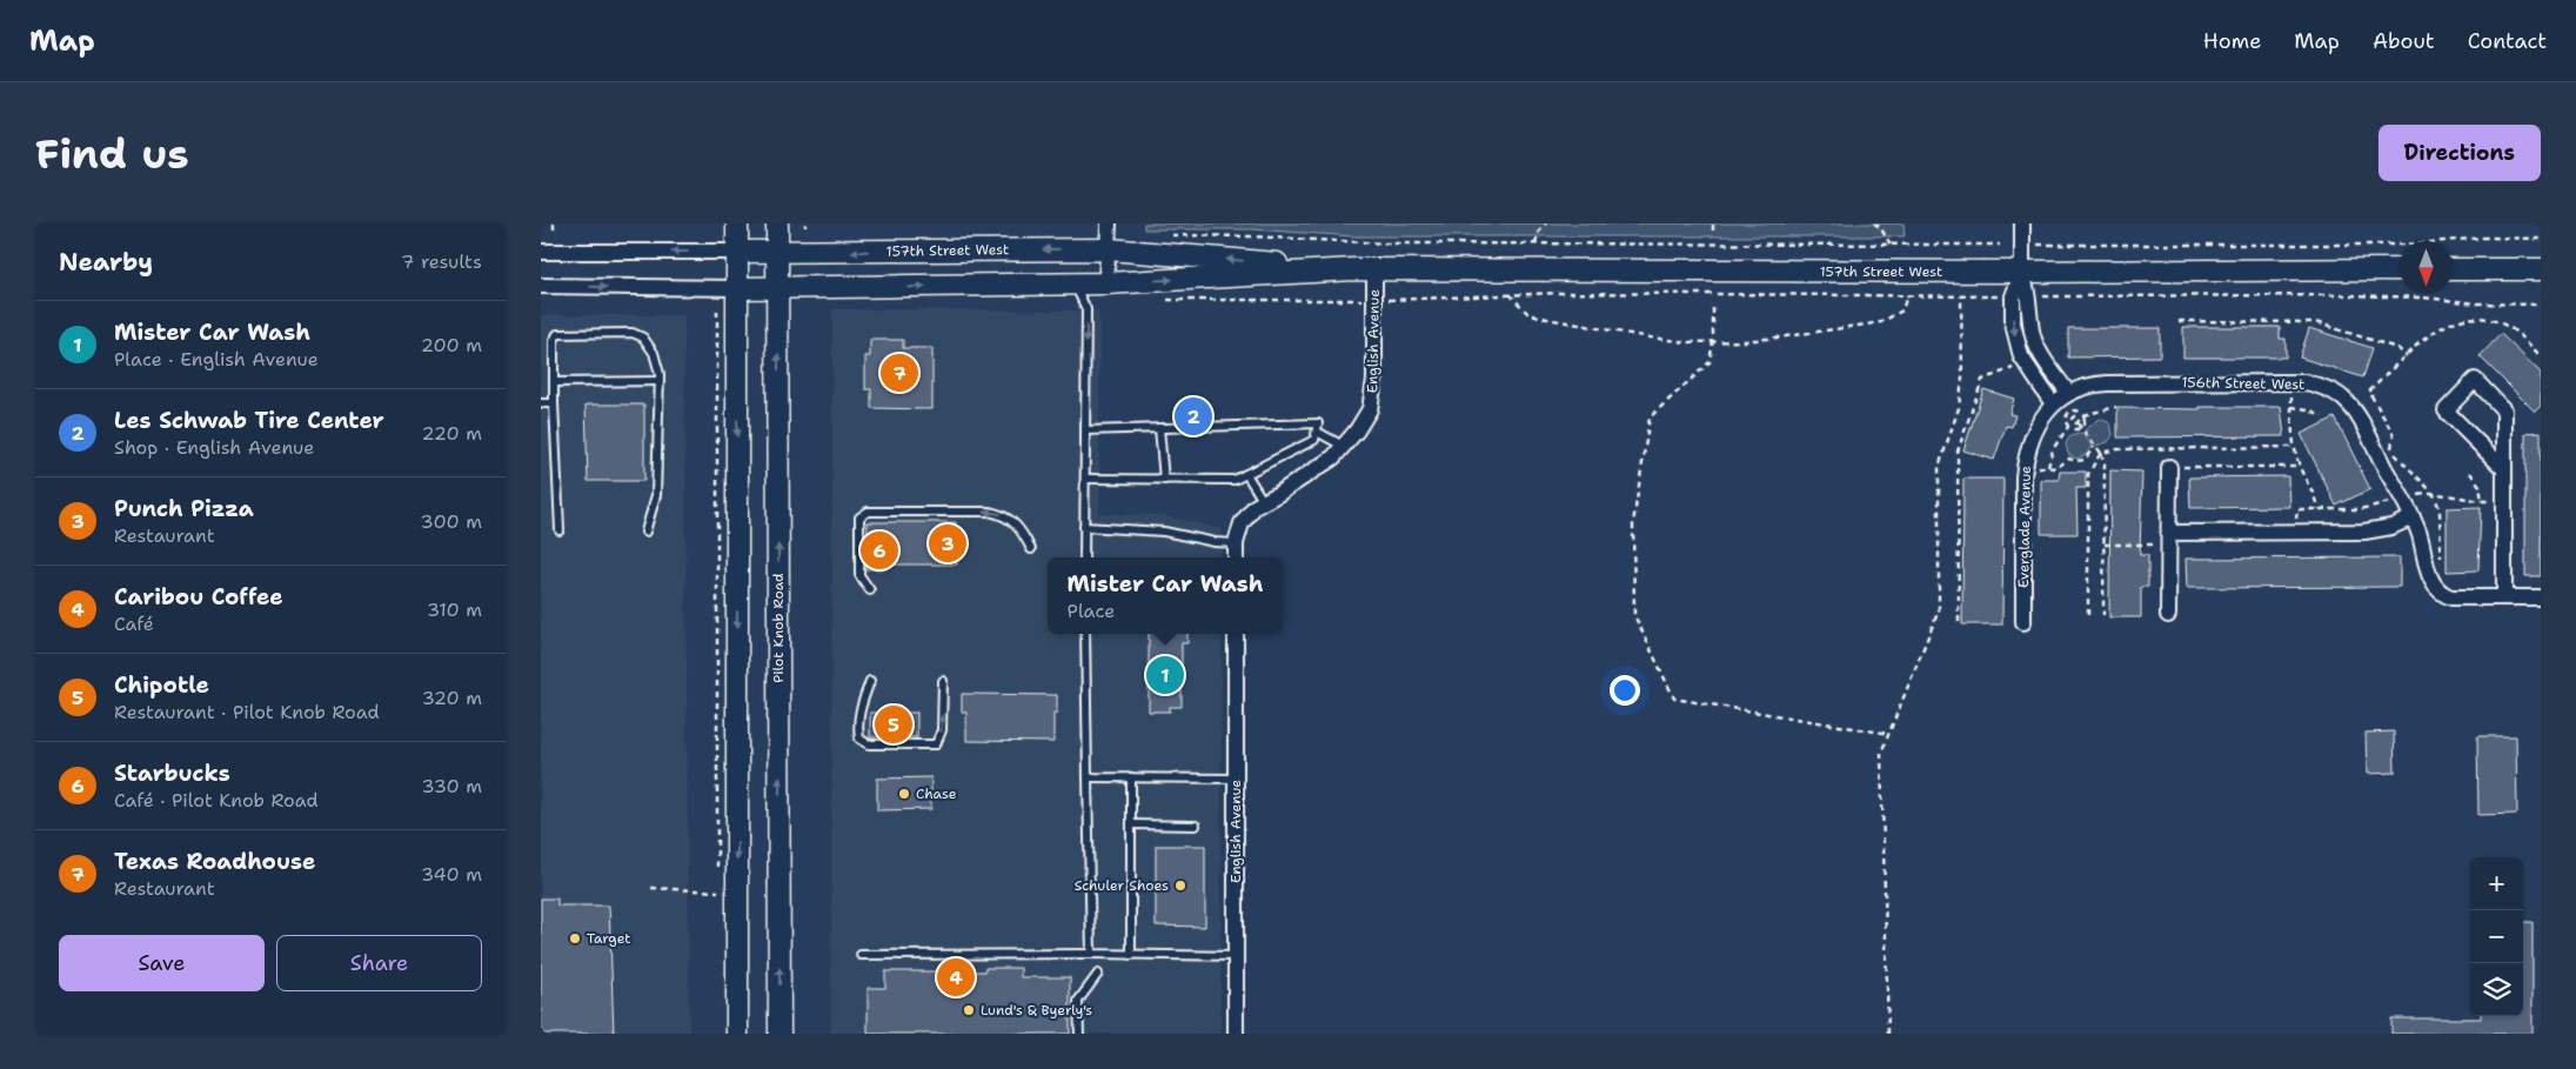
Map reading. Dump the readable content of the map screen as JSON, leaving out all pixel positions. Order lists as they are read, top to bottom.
{
  "streets": {
    "street": [
      "157th Street West",
      "English Avenue",
      "156th Street West",
      "Everglade Avenue",
      "Pilot Knob Road"
    ]
  },
  "crossings": [
    ["157th Street West", "English Avenue"],
    ["157th Street West", "Pilot Knob Road"],
    ["156th Street West", "Everglade Avenue"]
  ],
  "places": [
    "Chase",
    "Schuler Shoes",
    "Target",
    "Lund's & Byerly's"
  ],
  "north": "bottom",
  "page": {
    "header": "Map",
    "nav": [
      "Home",
      "Map",
      "About",
      "Contact"
    ],
    "buttons": [
      "Directions",
      ["Save", "Share"]
    ],
    "title": "Find us",
    "heading": ["Nearby", "7 results"],
    "list": [
      {
        "mark": "1",
        "name": "Mister Car Wash",
        "note": "Place · English Avenue",
        "value": "200 m"
      },
      {
        "mark": "2",
        "name": "Les Schwab Tire Center",
        "note": "Shop · English Avenue",
        "value": "220 m"
      },
      {
        "mark": "3",
        "name": "Punch Pizza",
        "note": "Restaurant",
        "value": "300 m"
      },
      {
        "mark": "4",
        "name": "Caribou Coffee",
        "note": "Café",
        "value": "310 m"
      },
      {
        "mark": "5",
        "name": "Chipotle",
        "note": "Restaurant · Pilot Knob Road",
        "value": "320 m"
      },
      {
        "mark": "6",
        "name": "Starbucks",
        "note": "Café · Pilot Knob Road",
        "value": "330 m"
      },
      {
        "mark": "7",
        "name": "Texas Roadhouse",
        "note": "Restaurant",
        "value": "340 m"
      }
    ],
    "pins": [
      "7",
      "2",
      "3",
      "6",
      "1",
      "5",
      "4"
    ],
    "popup": ["Mister Car Wash", "Place"],
    "map_buttons": ["+", "−"]
  }
}
